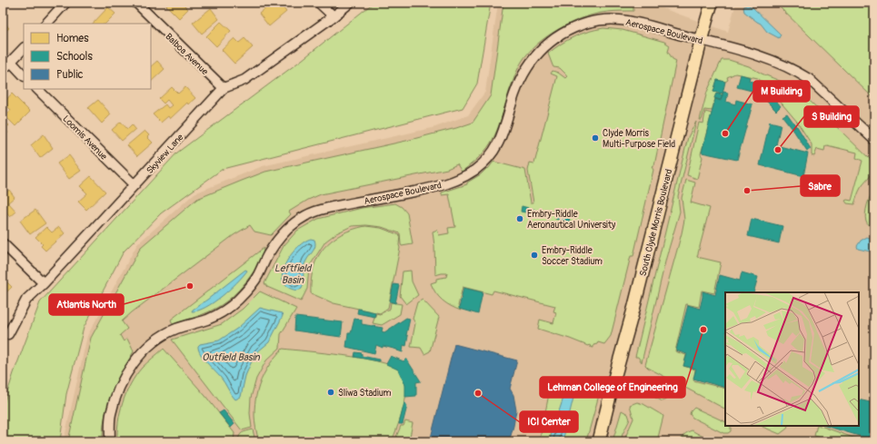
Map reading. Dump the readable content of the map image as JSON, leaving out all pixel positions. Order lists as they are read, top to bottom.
{
  "streets": {
    "main road": ["South Clyde Morris Boulevard"],
    "street": [
      "Aerospace Boulevard",
      "Balboa Avenue",
      "Loomis Avenue",
      "Skyview Lane"
    ]
  },
  "crossings": [
    ["Aerospace Boulevard", "South Clyde Morris Boulevard"],
    ["Balboa Avenue", "Skyview Lane"],
    ["Loomis Avenue", "Skyview Lane"]
  ],
  "water": ["Leftfield Basin", "Outfield Basin"],
  "places": [
    "M Building",
    "Clyde Morris Multi-Purpose Field",
    "S Building",
    "Sabre",
    "Embry-Riddle Aeronautical University",
    "Embry-Riddle Soccer Stadium",
    "Atlantis North",
    "Lehman College of Engineering",
    "Sliwa Stadium",
    "ICI Center"
  ],
  "legend": ["Homes", "Schools", "Public"]
}
